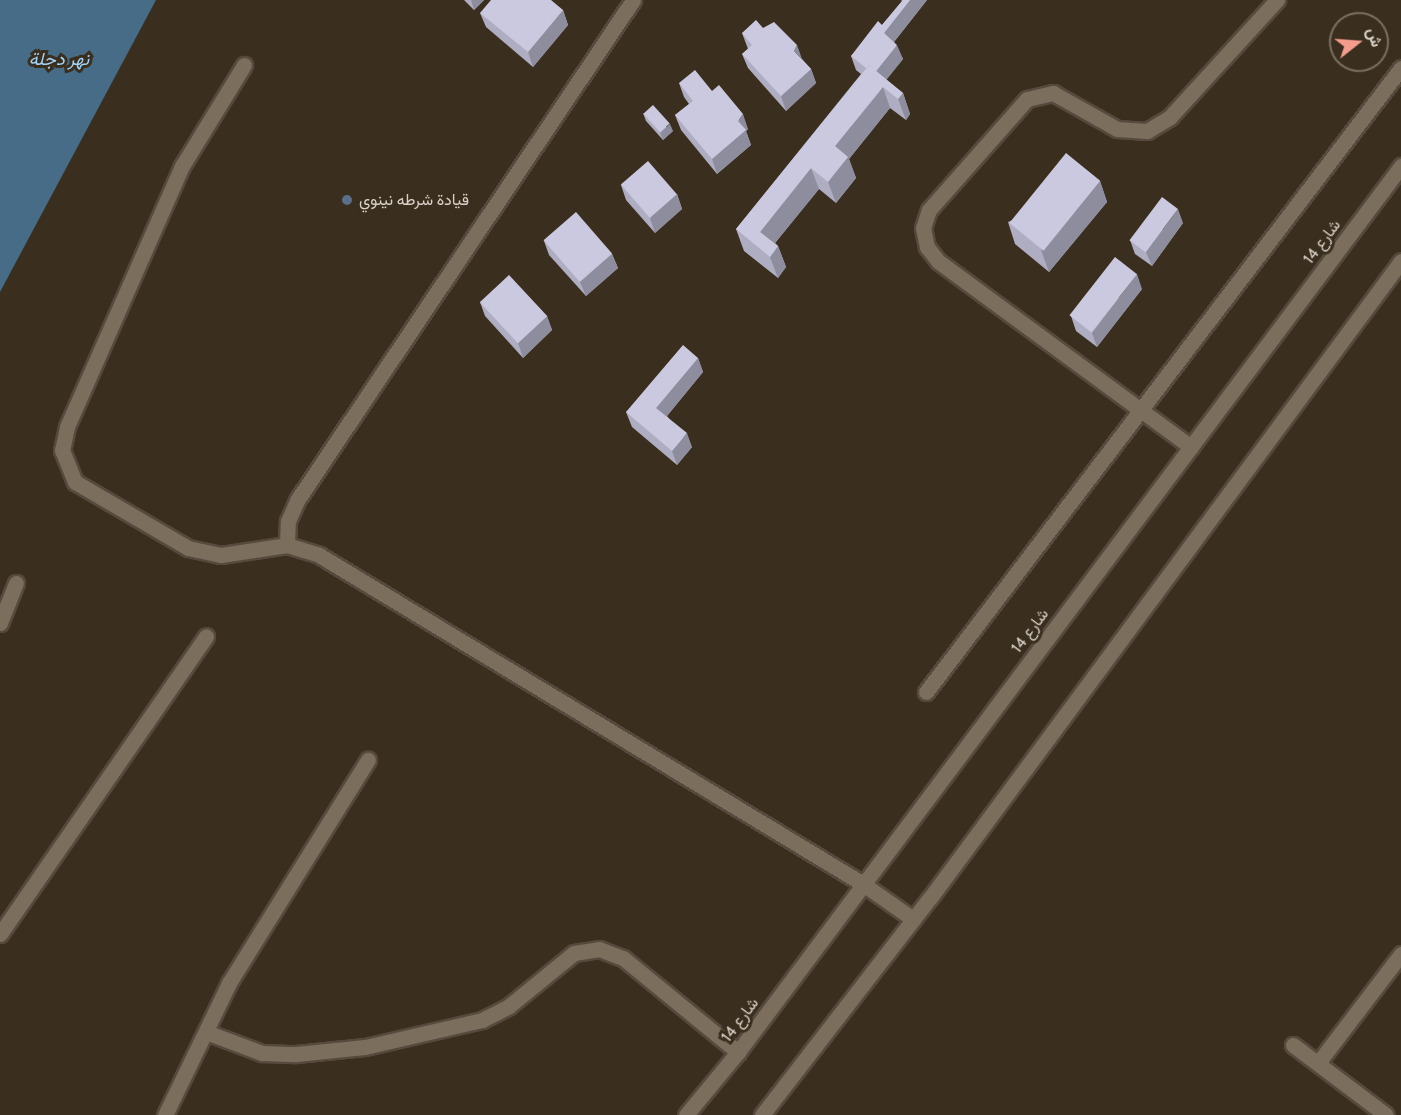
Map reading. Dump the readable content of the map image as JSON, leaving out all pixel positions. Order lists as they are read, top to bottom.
{
  "streets": {
    "street": ["شارع 14"]
  },
  "water": ["نهر دجلة"],
  "places": ["قيادة شرطه نينوي"],
  "north": "right"
}
